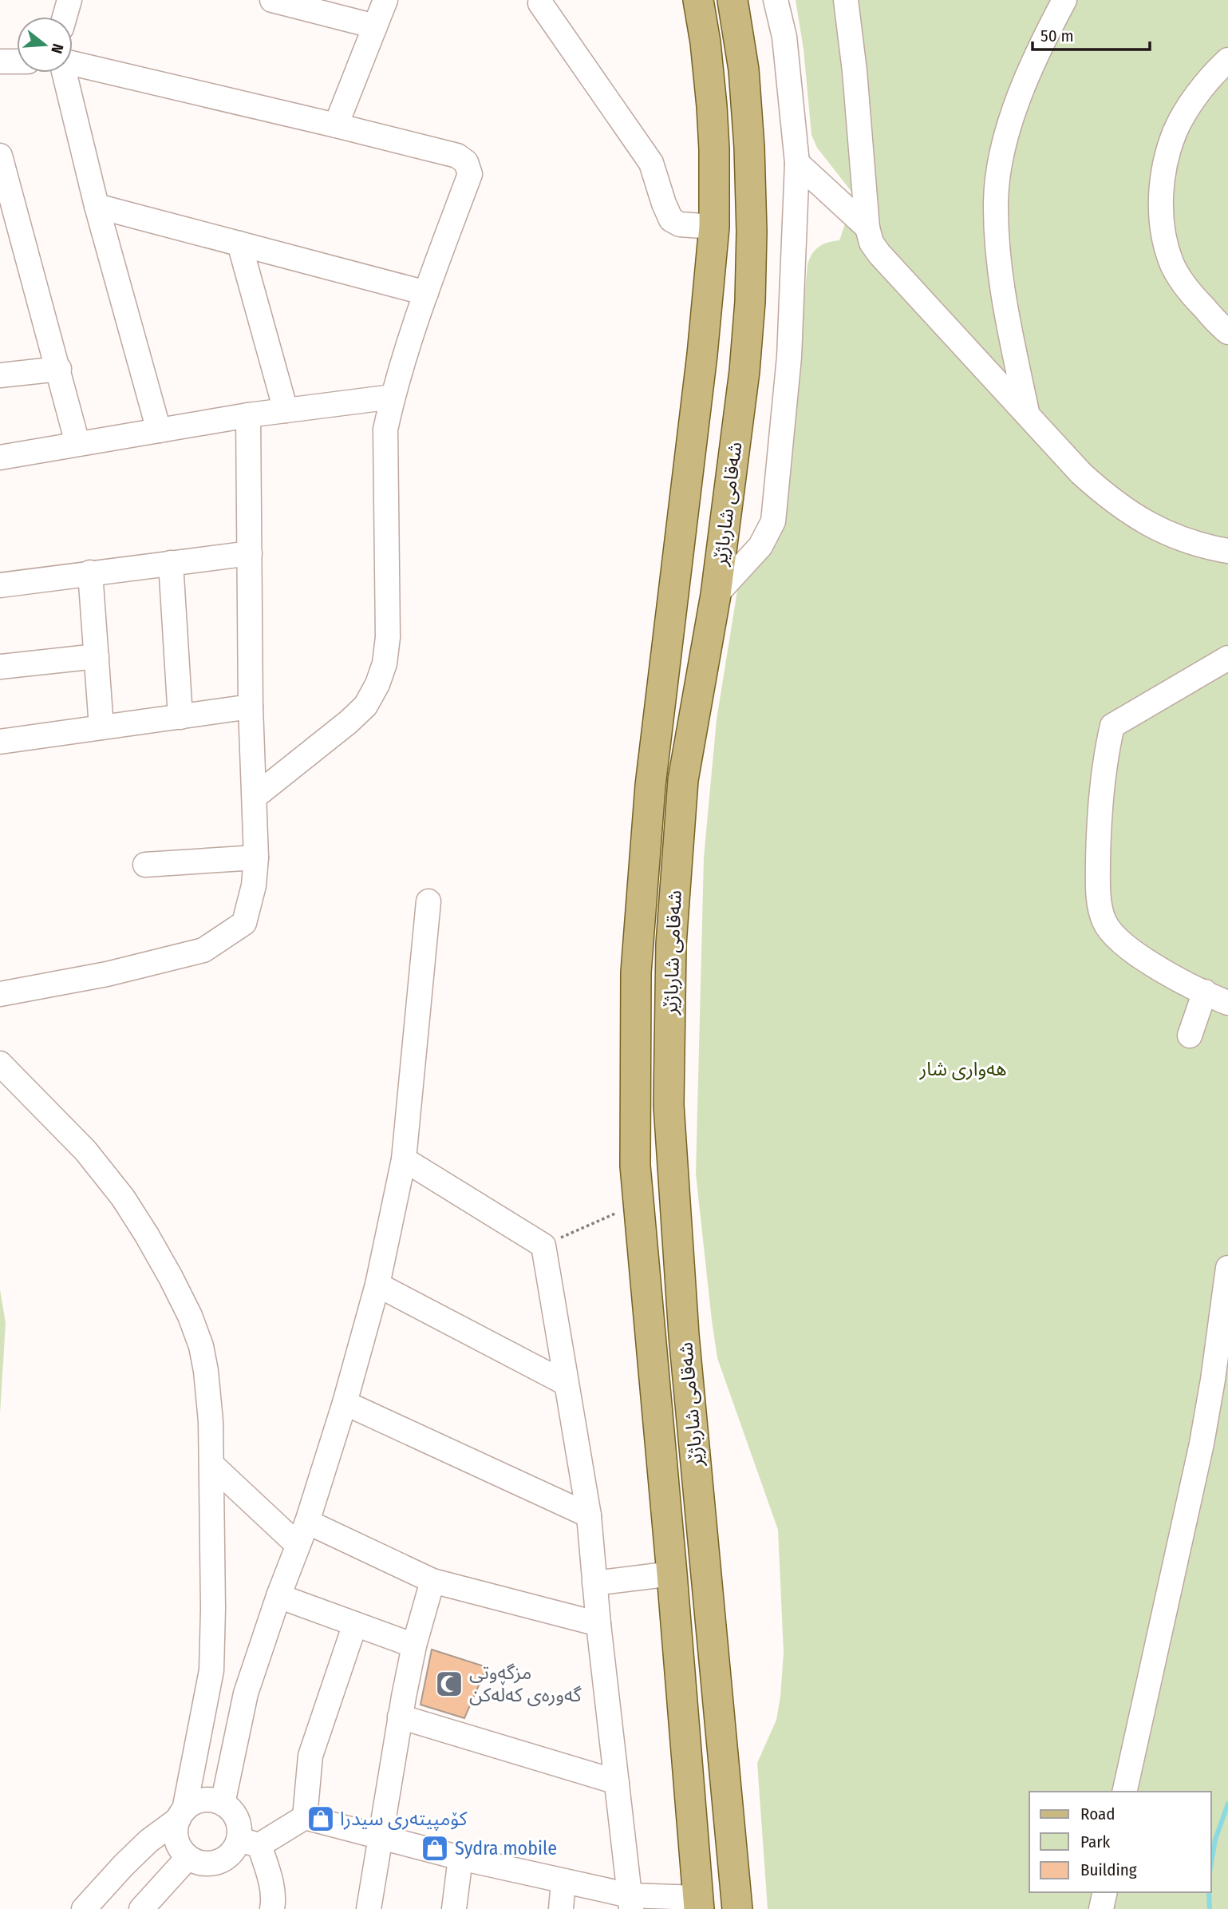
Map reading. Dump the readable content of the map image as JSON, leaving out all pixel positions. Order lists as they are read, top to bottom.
{
  "streets": {
    "main road": ["شەقامی شارباژێر"]
  },
  "parks": ["هەواری شار"],
  "places": {
    "mosque": ["مزگەوتی گەورەی کەڵەکن"],
    "shop": ["کۆمپیتەری سیدرا", "Sydra mobile"]
  },
  "legend": ["Road", "Park", "Building"],
  "scale_bar": "50 m",
  "north": "right"
}
